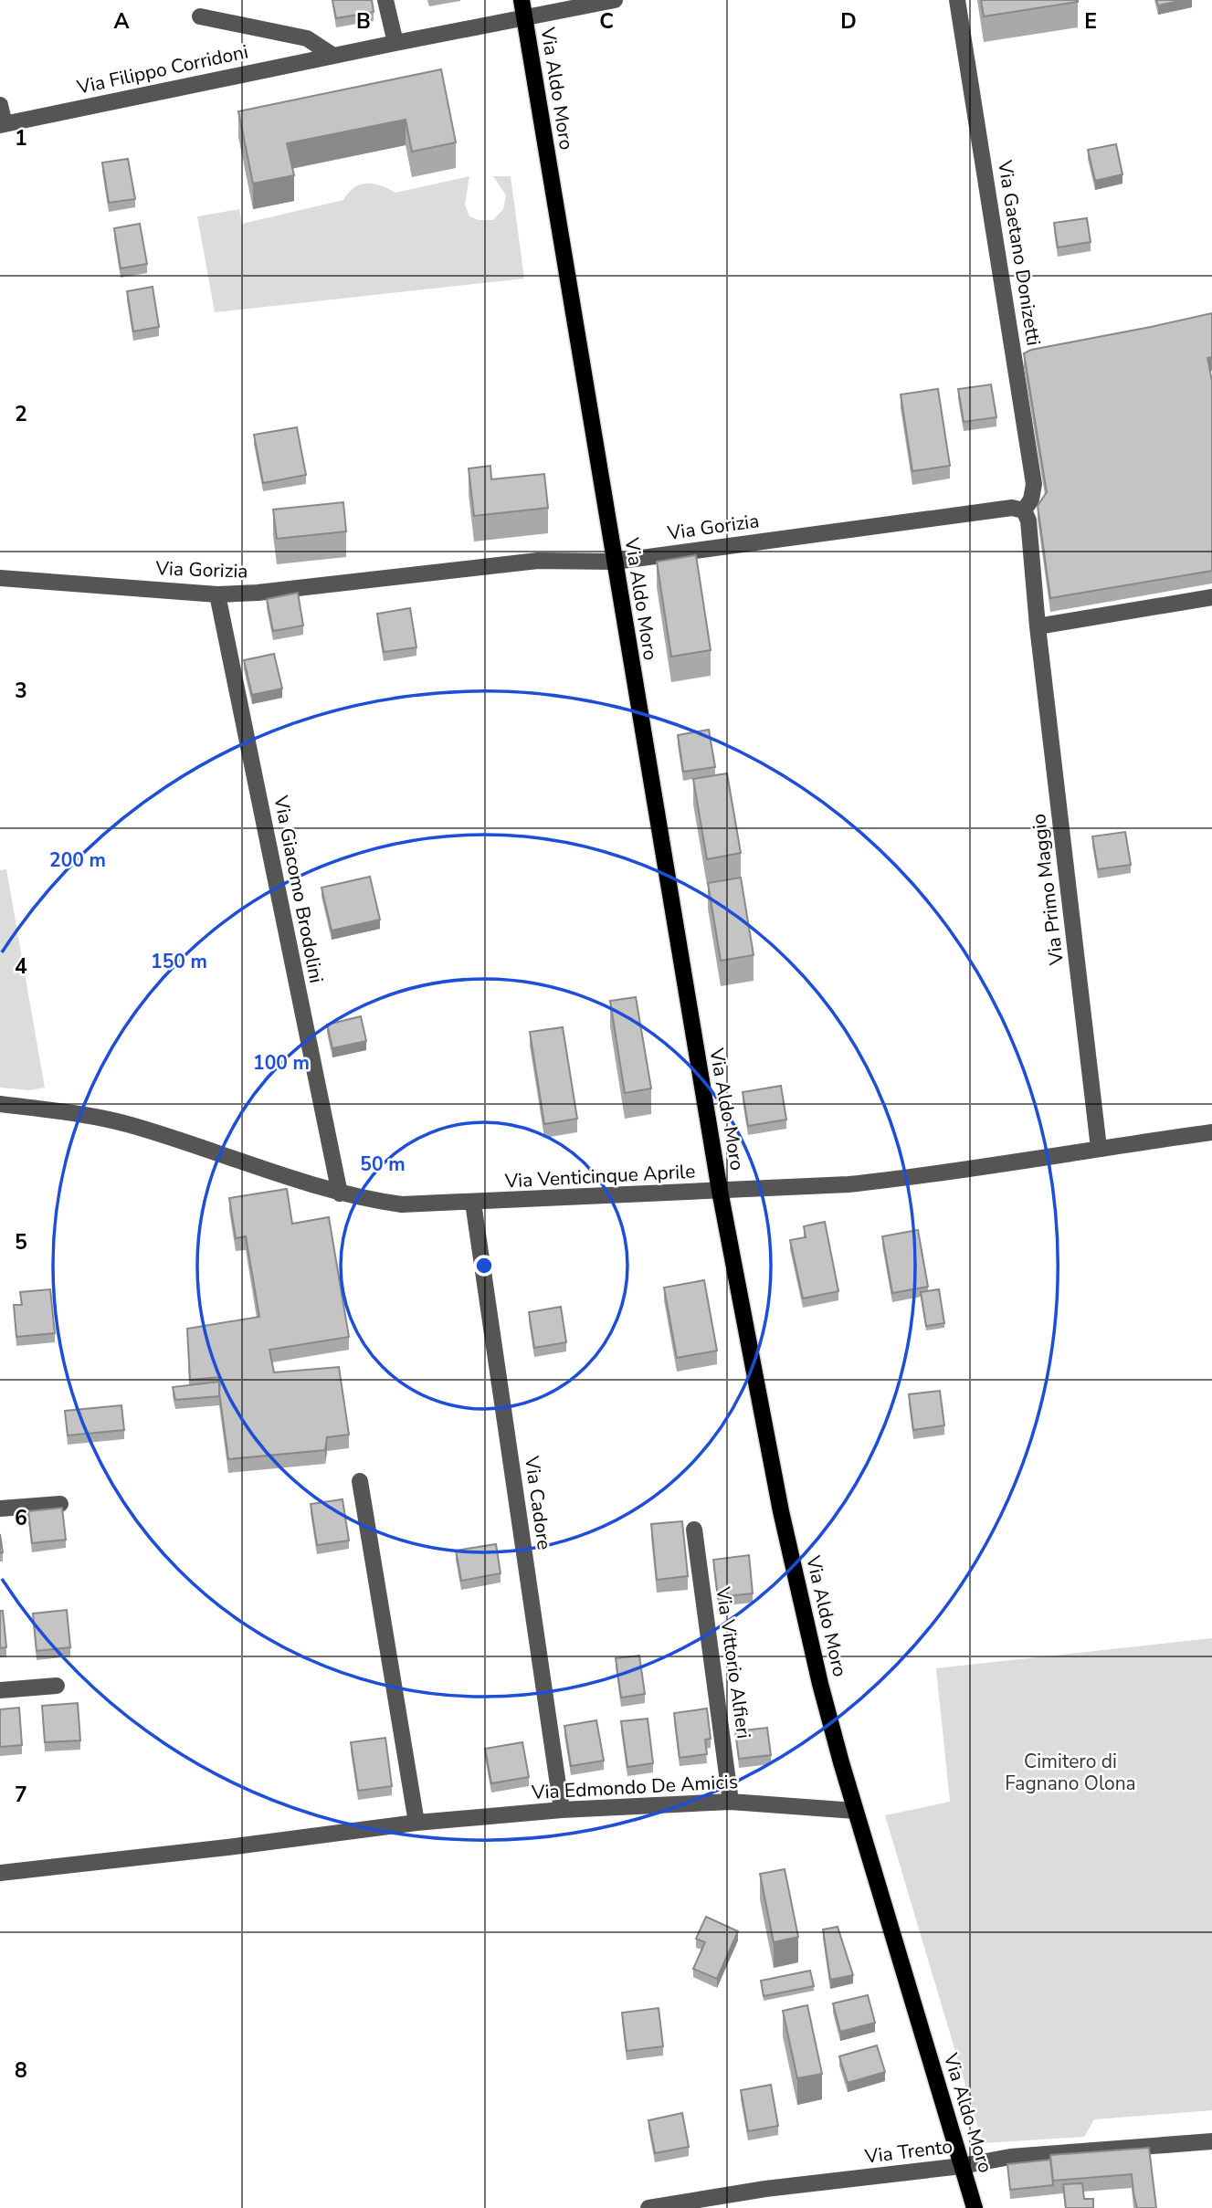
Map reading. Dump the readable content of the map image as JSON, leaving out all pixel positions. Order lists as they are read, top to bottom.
{
  "streets": {
    "main road": ["Via Aldo Moro"],
    "street": [
      "Via Filippo Corridoni",
      "Via Gaetano Donizetti",
      "Via Gorizia",
      "Via Giacomo Brodolini",
      "Via Primo Maggio",
      "Via Venticinque Aprile",
      "Via Cadore",
      "Via Vittorio Alfieri",
      "Via Edmondo De Amicis",
      "Via Trento"
    ]
  },
  "crossings": [
    ["Via Filippo Corridoni", "Via Aldo Moro"],
    ["Via Aldo Moro", "Via Gorizia"],
    ["Via Aldo Moro", "Via Venticinque Aprile"],
    ["Via Aldo Moro", "Via Edmondo De Amicis"],
    ["Via Aldo Moro", "Via Trento"],
    ["Via Gaetano Donizetti", "Via Gorizia"],
    ["Via Gorizia", "Via Giacomo Brodolini"],
    ["Via Giacomo Brodolini", "Via Venticinque Aprile"],
    ["Via Primo Maggio", "Via Venticinque Aprile"],
    ["Via Venticinque Aprile", "Via Cadore"],
    ["Via Cadore", "Via Edmondo De Amicis"],
    ["Via Vittorio Alfieri", "Via Edmondo De Amicis"]
  ],
  "parks": ["Cimitero di Fagnano Olona"],
  "grid": {
    "columns": [
      "A",
      "B",
      "C",
      "D",
      "E"
    ],
    "rows": [
      "1",
      "2",
      "3",
      "4",
      "5",
      "6",
      "7",
      "8"
    ]
  },
  "rings": [
    "200 m",
    "150 m",
    "100 m",
    "50 m"
  ]
}
